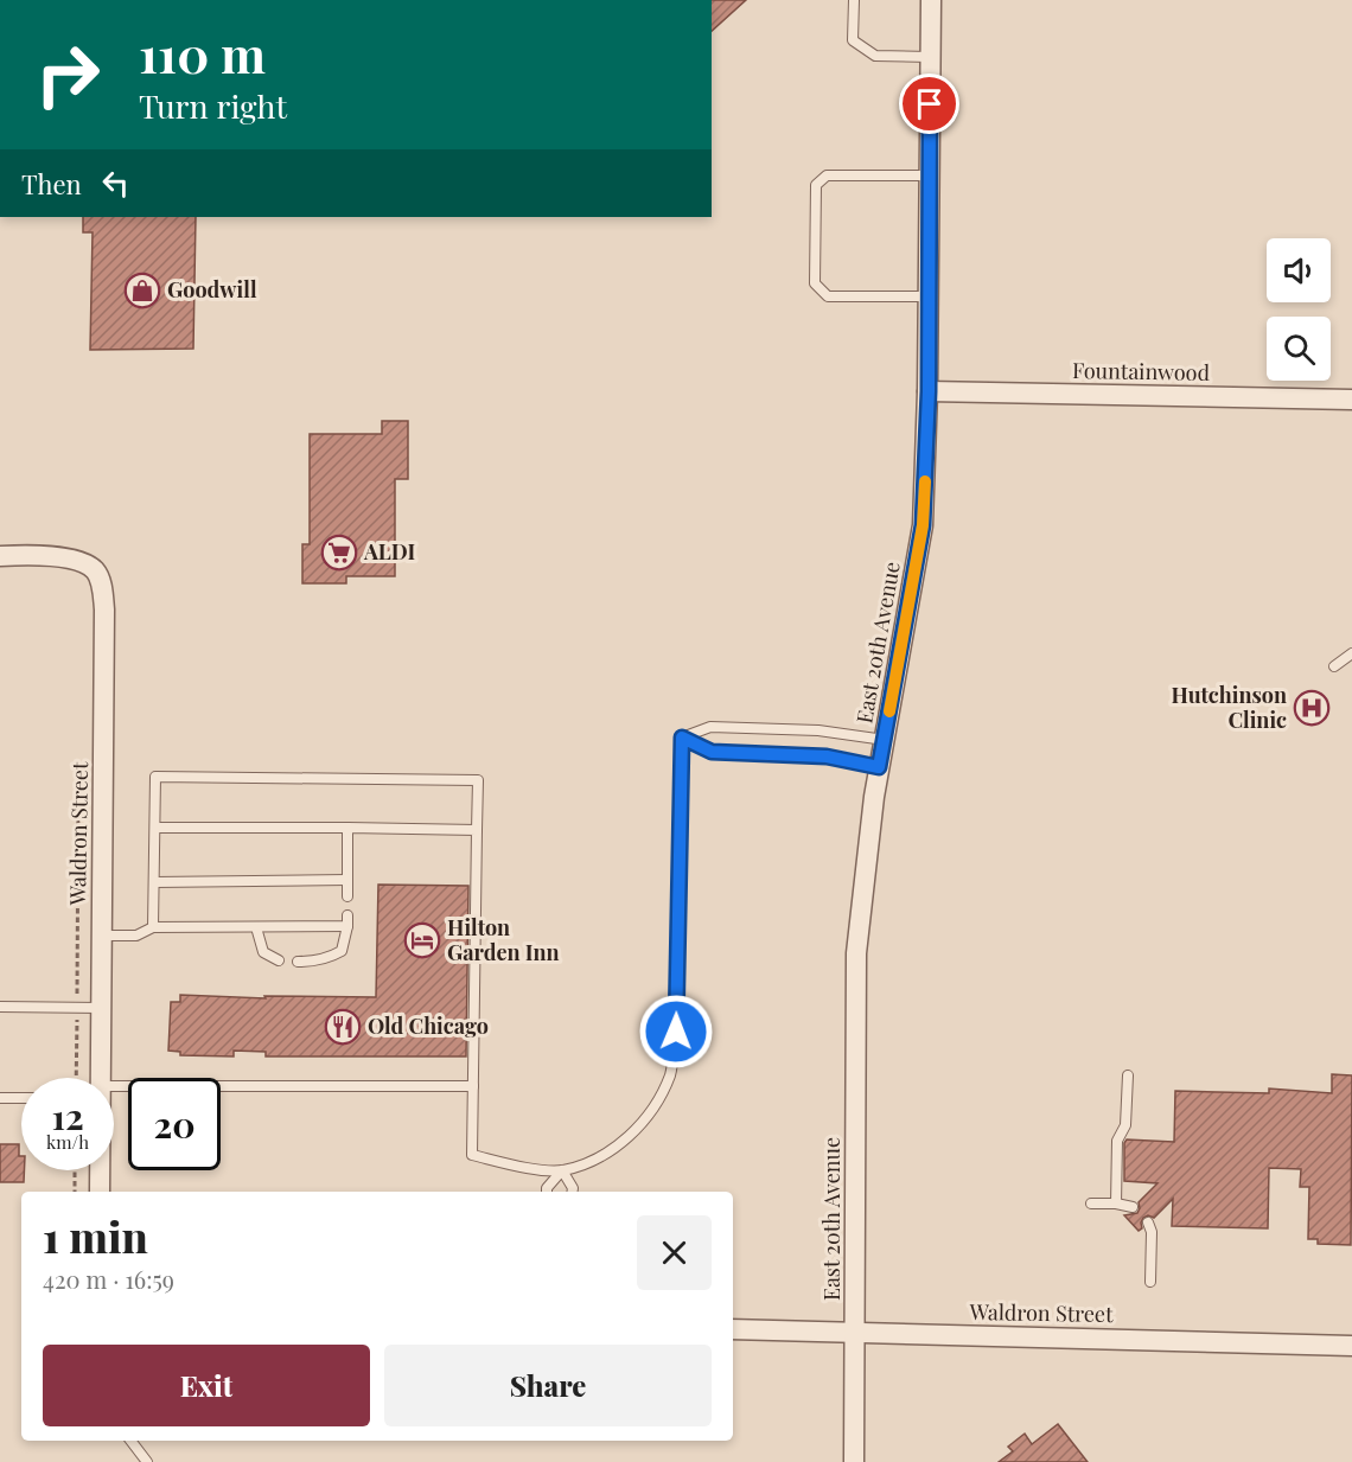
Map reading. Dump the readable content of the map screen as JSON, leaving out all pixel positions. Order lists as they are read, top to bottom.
{
  "streets": {
    "street": ["Fountainwood", "East 20th Avenue", "Waldron Street"]
  },
  "crossings": [
    ["Fountainwood", "East 20th Avenue"],
    ["East 20th Avenue", "Waldron Street"]
  ],
  "places": {
    "shop": ["Goodwill"],
    "supermarket": ["ALDI"],
    "hospital": ["Hutchinson Clinic"],
    "hotel": ["Hilton Garden Inn"],
    "restaurant": ["Old Chicago"]
  },
  "page": {
    "turn": ["110 m", "Turn right"],
    "then": "Then",
    "speed": "12 km/h",
    "limit": "20",
    "heading": ["1 min", "420 m · 16:59"],
    "buttons": ["Exit", "Share"]
  }
}
